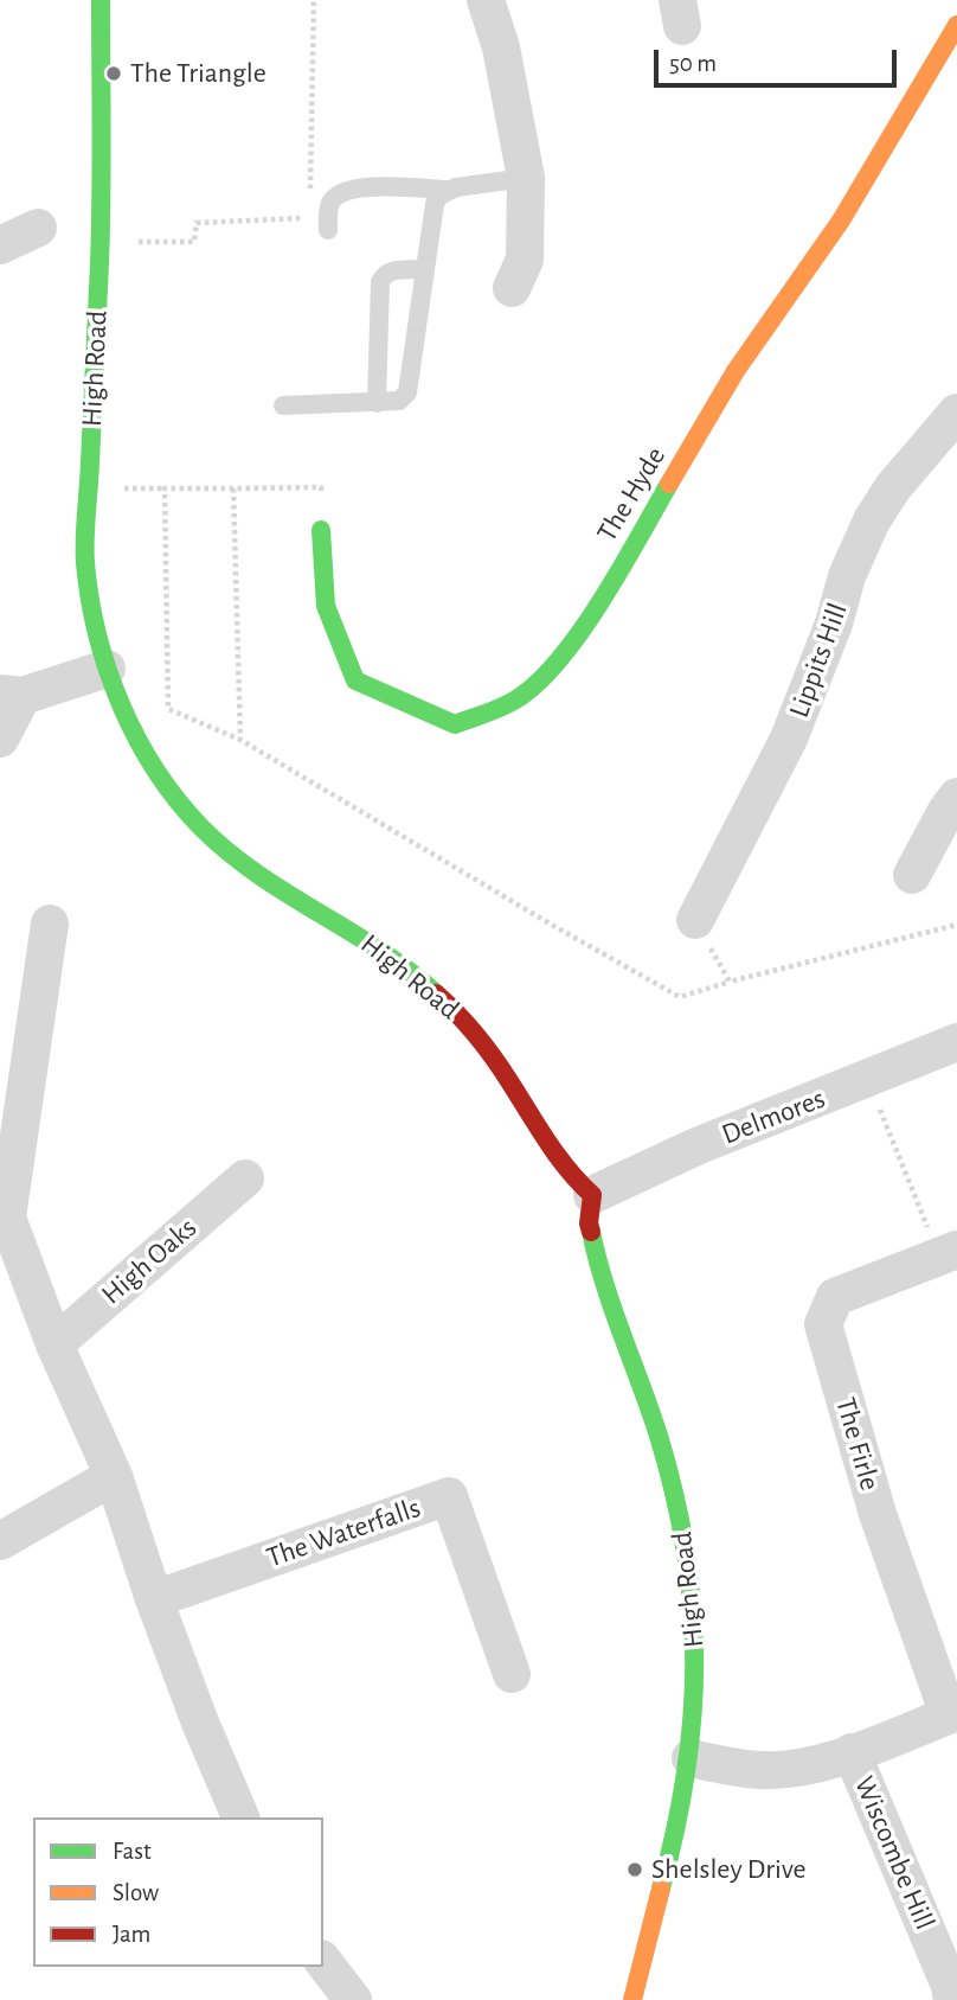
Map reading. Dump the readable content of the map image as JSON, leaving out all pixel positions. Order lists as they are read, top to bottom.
{
  "streets": {
    "street": [
      "High Road",
      "The Hyde",
      "Lippits Hill",
      "Delmores",
      "High Oaks",
      "The Firle",
      "The Waterfalls",
      "Wiscombe Hill"
    ]
  },
  "crossings": [
    ["High Road", "Delmores"]
  ],
  "places": ["The Triangle", "Shelsley Drive"],
  "legend": ["Fast", "Slow", "Jam"],
  "scale_bar": "50 m"
}
